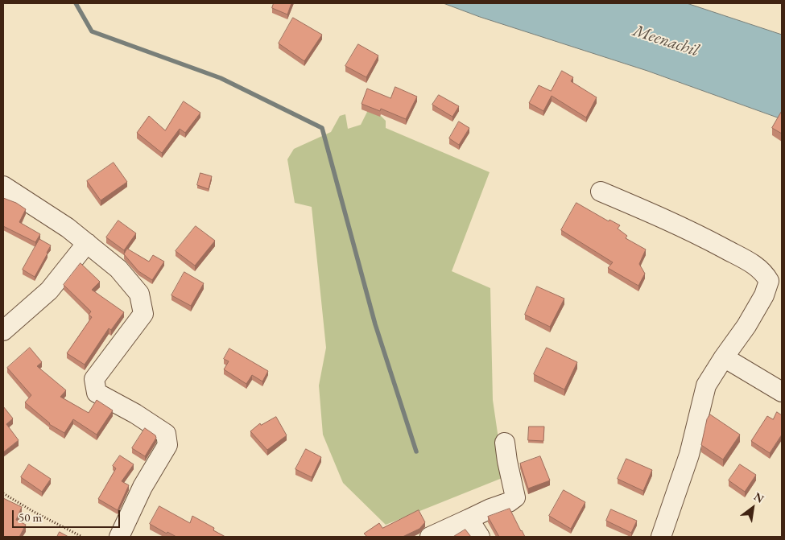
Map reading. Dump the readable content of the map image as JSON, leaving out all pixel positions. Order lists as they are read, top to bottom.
{
  "water": ["Meenachil"],
  "scale_bar": "50 m",
  "north": "top right"
}
